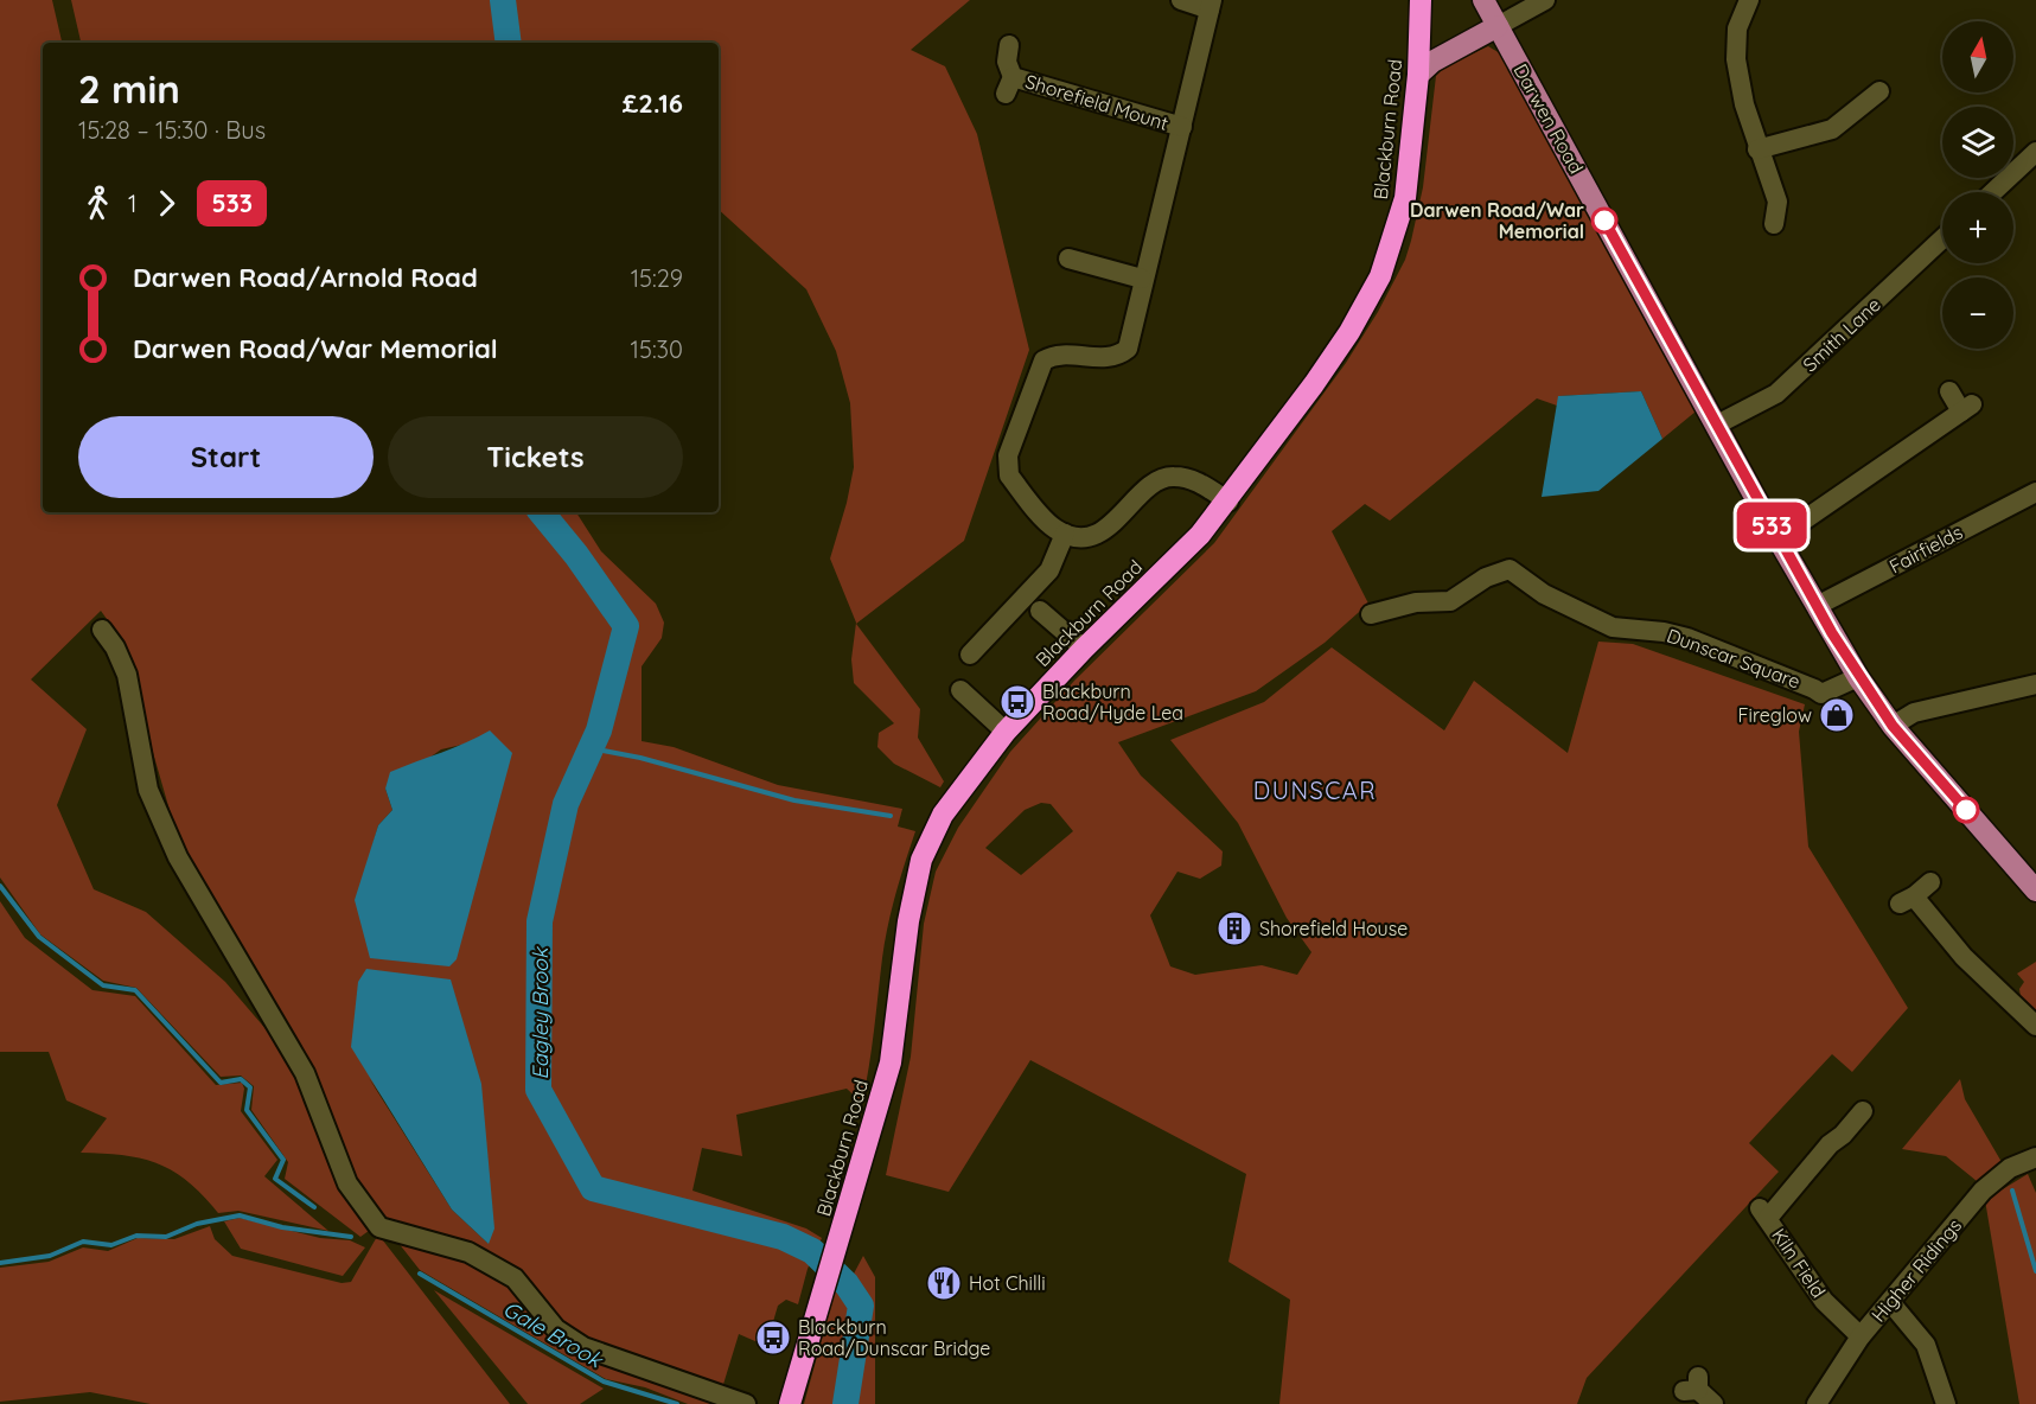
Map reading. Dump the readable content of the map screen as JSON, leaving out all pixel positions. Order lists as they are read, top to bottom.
{
  "streets": {
    "highway": ["Blackburn Road"],
    "main road": ["Darwen Road"],
    "street": [
      "Shorefield Mount",
      "Smith Lane",
      "Fairfields",
      "Dunscar Square",
      "Kiln Field",
      "Higher Ridings"
    ]
  },
  "crossings": [
    ["Darwen Road", "Smith Lane"],
    ["Darwen Road", "Fairfields"],
    ["Darwen Road", "Dunscar Square"],
    ["Kiln Field", "Higher Ridings"]
  ],
  "districts": ["DUNSCAR"],
  "water": ["Eagley Brook", "Gale Brook"],
  "places": {
    "other": ["Darwen Road/War Memorial"],
    "bus stop": ["Blackburn Road/Hyde Lea", "Blackburn Road/Dunscar Bridge"],
    "shop": ["Fireglow"],
    "building": ["Shorefield House"],
    "restaurant": ["Hot Chilli"]
  },
  "lines": ["bus line 533"],
  "north": "top",
  "page": {
    "on_map": "533",
    "map_buttons": ["+", "−"],
    "heading": ["2 min", "15:28 – 15:30 · Bus", "£2.16"],
    "legs": ["1", "533"],
    "list": [
      {
        "name": "Darwen Road/Arnold Road",
        "value": "15:29"
      },
      {
        "name": "Darwen Road/War Memorial",
        "value": "15:30"
      }
    ],
    "buttons": ["Start", "Tickets"]
  }
}
